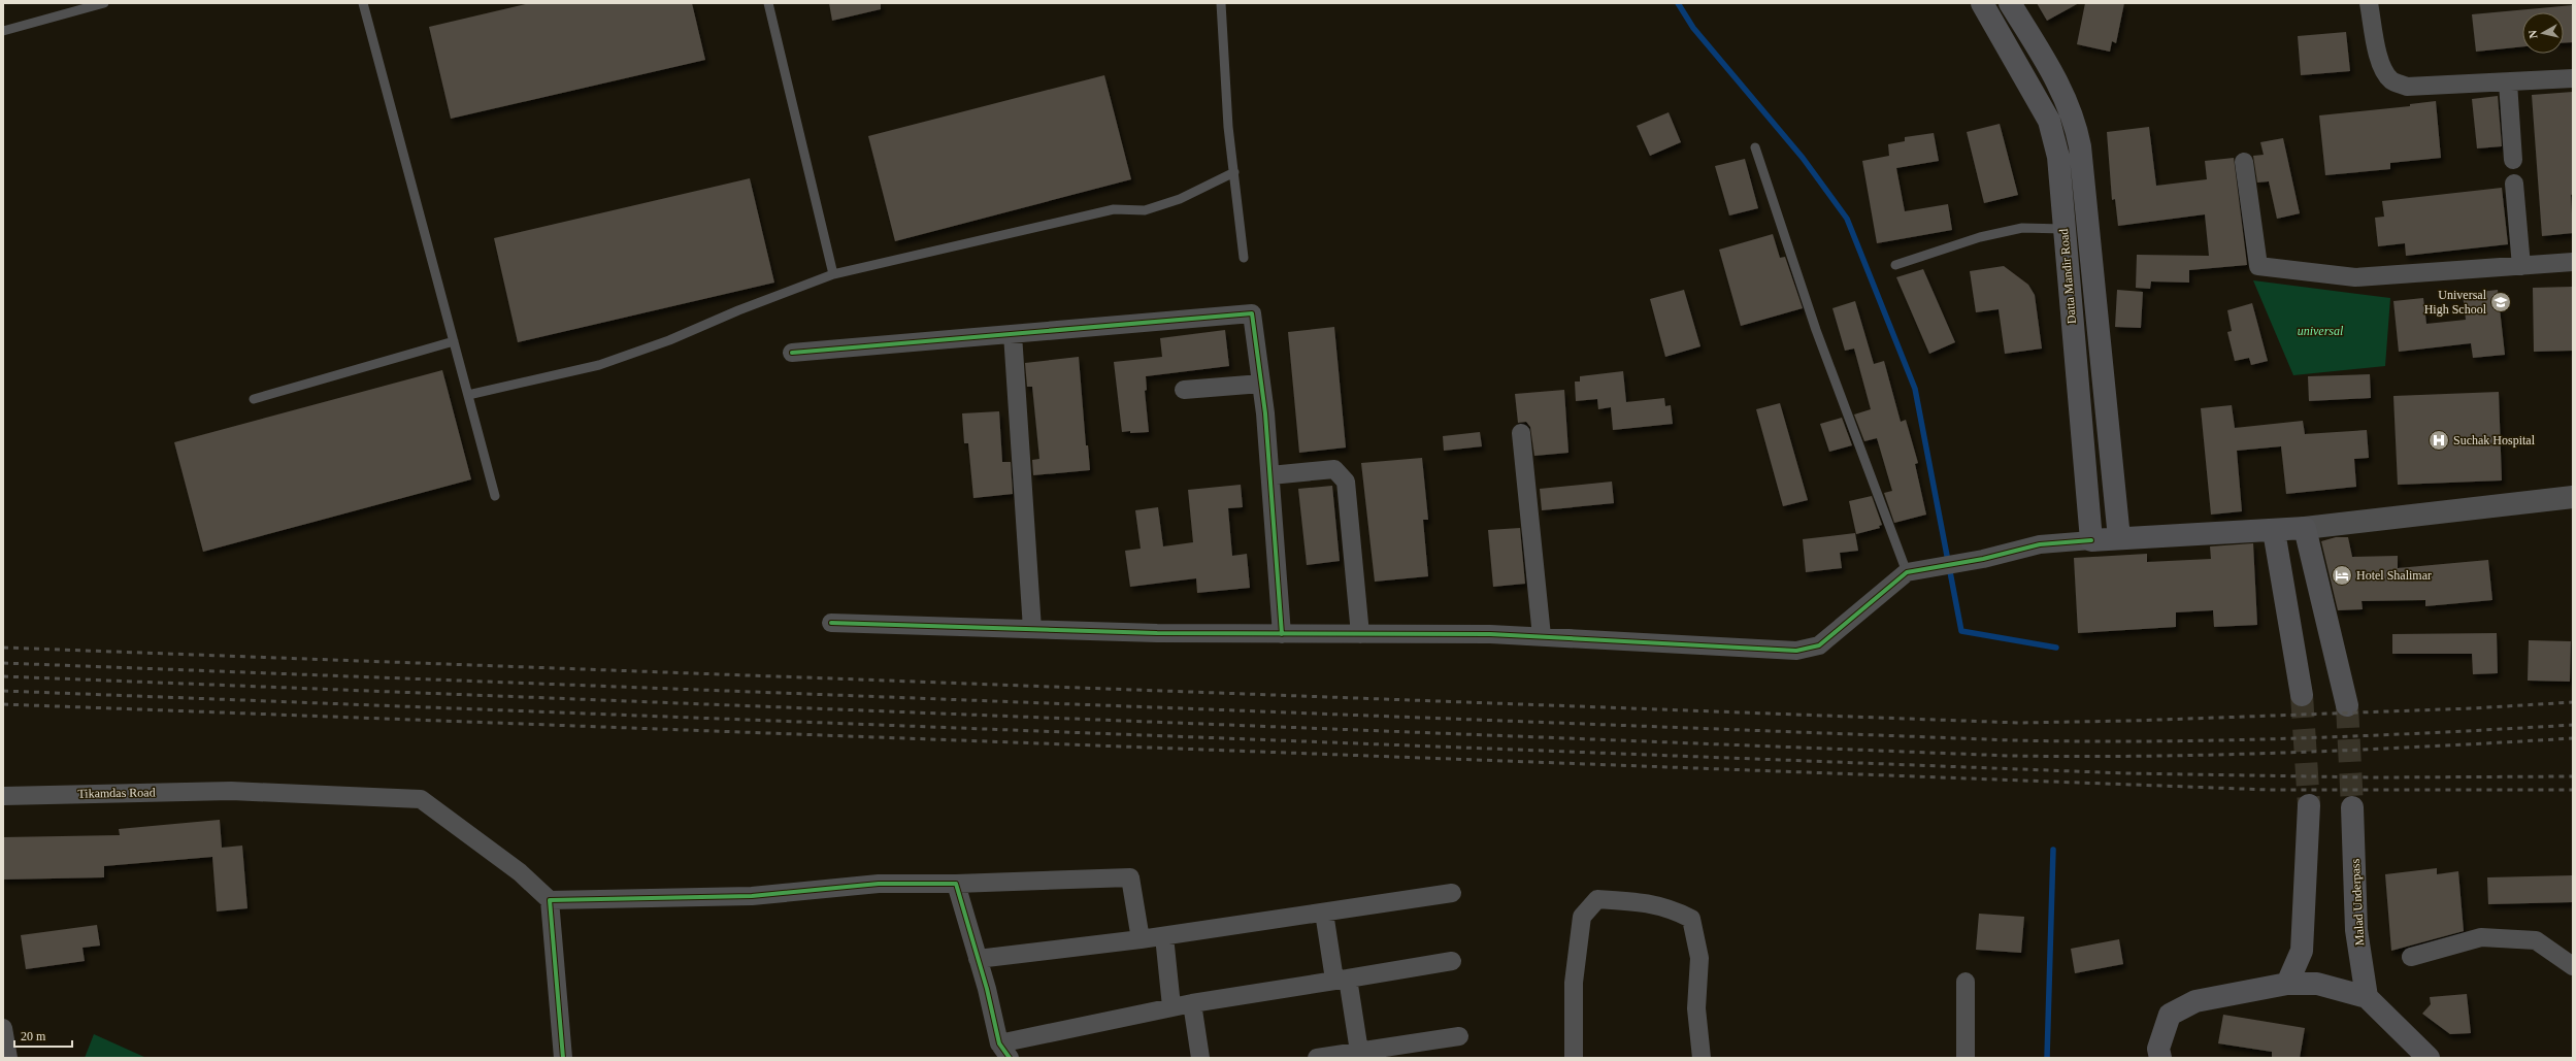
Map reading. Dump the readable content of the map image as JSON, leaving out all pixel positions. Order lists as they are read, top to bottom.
{
  "streets": {
    "main road": ["Datta Mandir Road", "Malad Underpass"],
    "street": ["Tikamdas Road"]
  },
  "parks": ["universal"],
  "places": {
    "school or university": ["Universal High School"],
    "hospital": ["Suchak Hospital"],
    "hotel": ["Hotel Shalimar"]
  },
  "scale_bar": "20 m",
  "north": "left"
}
